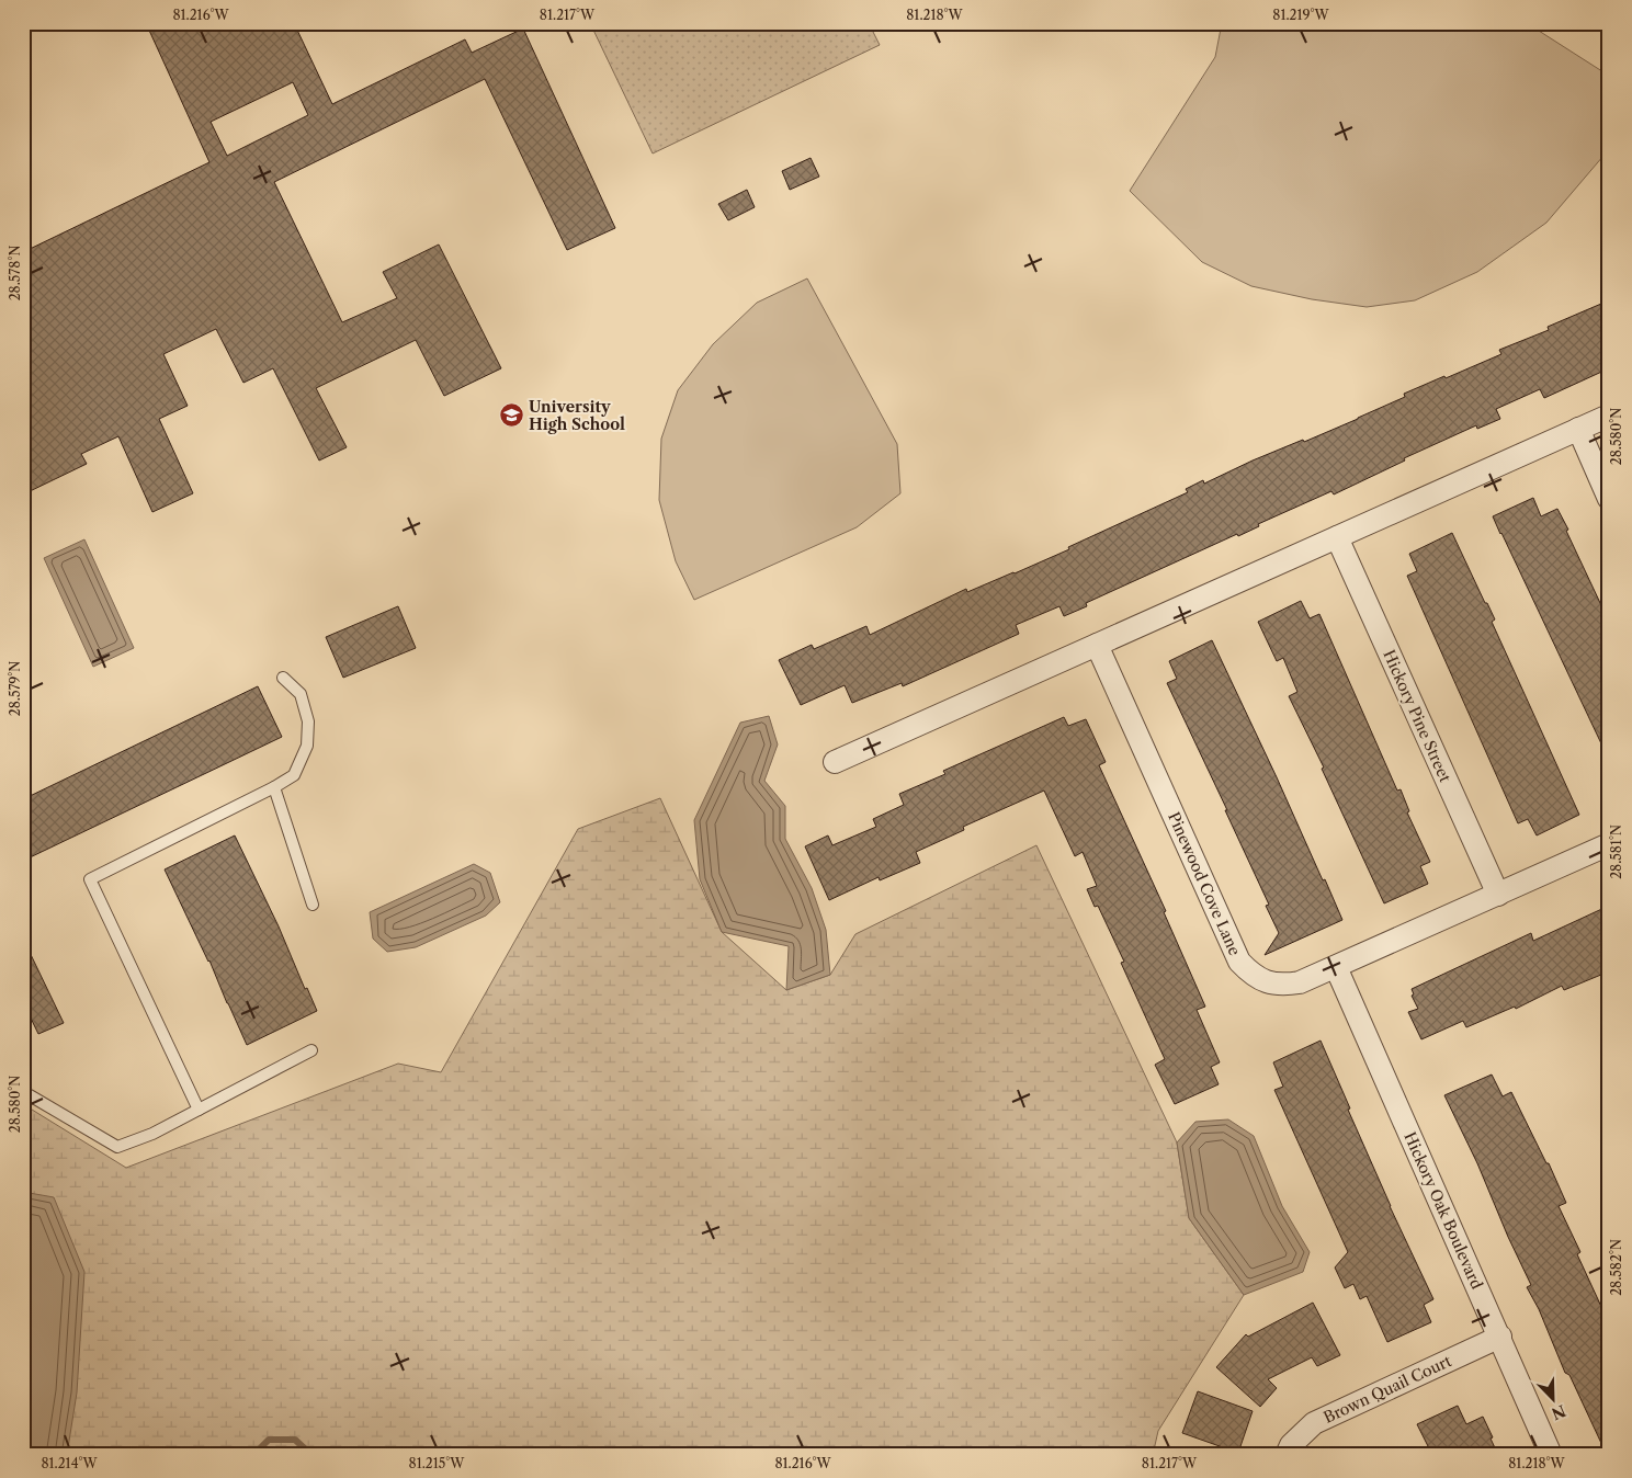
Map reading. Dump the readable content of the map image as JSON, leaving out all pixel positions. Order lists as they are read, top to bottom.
{
  "streets": {
    "street": [
      "Hickory Pine Street",
      "Pinewood Cove Lane",
      "Hickory Oak Boulevard",
      "Brown Quail Court"
    ]
  },
  "crossings": [
    ["Hickory Pine Street", "Pinewood Cove Lane"],
    ["Pinewood Cove Lane", "Hickory Oak Boulevard"],
    ["Hickory Oak Boulevard", "Brown Quail Court"]
  ],
  "places": {
    "school or university": ["University High School"]
  },
  "north": "bottom right",
  "coordinates": [
    "81.216°W",
    "81.217°W",
    "81.218°W",
    "81.219°W",
    "28.578°N",
    "28.580°N",
    "28.579°N",
    "28.581°N",
    "28.582°N",
    "81.214°W",
    "81.215°W"
  ]
}
